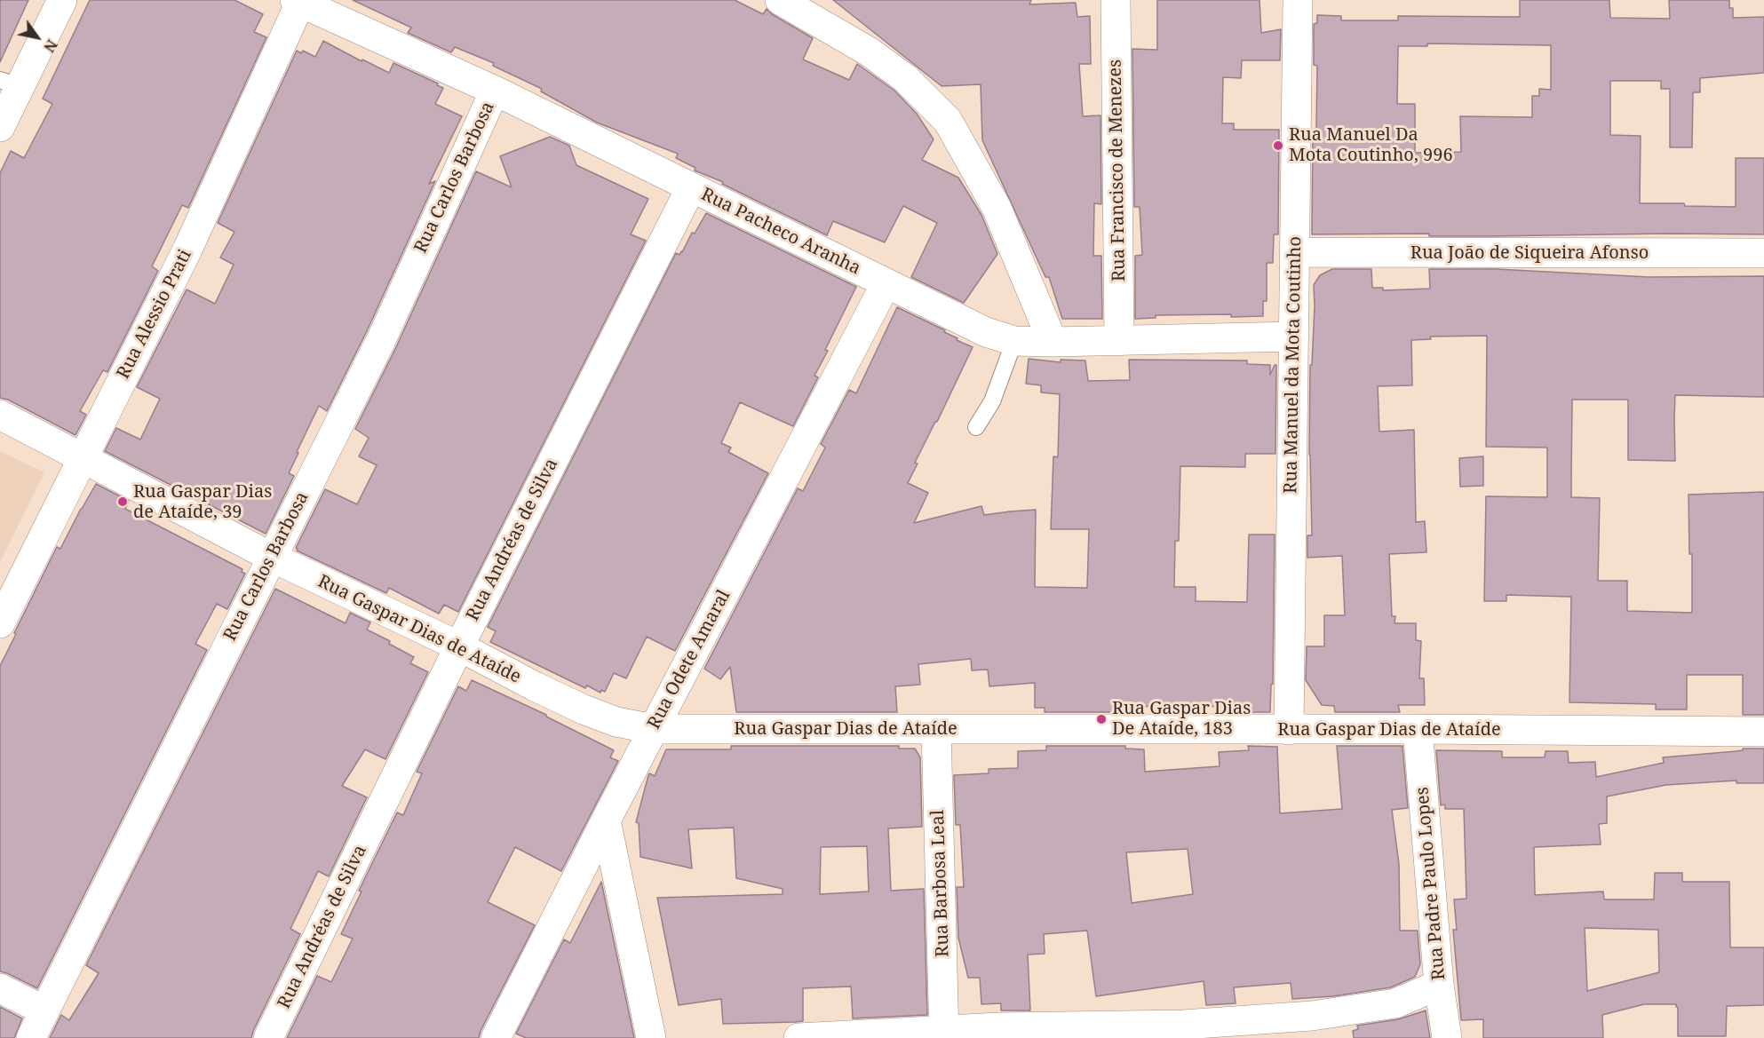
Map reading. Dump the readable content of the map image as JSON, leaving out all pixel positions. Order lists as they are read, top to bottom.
{
  "streets": {
    "street": [
      "Rua Francisco de Menezes",
      "Rua Carlos Barbosa",
      "Rua Pacheco Aranha",
      "Rua João de Siqueira Afonso",
      "Rua Alessio Prati",
      "Rua Manuel da Mota Coutinho",
      "Rua Andréas de Silva",
      "Rua Gaspar Dias de Ataíde",
      "Rua Odete Amaral",
      "Rua Barbosa Leal",
      "Rua Padre Paulo Lopes"
    ]
  },
  "crossings": [
    ["Rua Francisco de Menezes", "Rua Pacheco Aranha"],
    ["Rua Carlos Barbosa", "Rua Pacheco Aranha"],
    ["Rua Carlos Barbosa", "Rua Gaspar Dias de Ataíde"],
    ["Rua Pacheco Aranha", "Rua Alessio Prati"],
    ["Rua Pacheco Aranha", "Rua Manuel da Mota Coutinho"],
    ["Rua Pacheco Aranha", "Rua Andréas de Silva"],
    ["Rua Pacheco Aranha", "Rua Odete Amaral"],
    ["Rua João de Siqueira Afonso", "Rua Manuel da Mota Coutinho"],
    ["Rua Alessio Prati", "Rua Gaspar Dias de Ataíde"],
    ["Rua Manuel da Mota Coutinho", "Rua Gaspar Dias de Ataíde"],
    ["Rua Andréas de Silva", "Rua Gaspar Dias de Ataíde"],
    ["Rua Gaspar Dias de Ataíde", "Rua Odete Amaral"],
    ["Rua Gaspar Dias de Ataíde", "Rua Barbosa Leal"],
    ["Rua Gaspar Dias de Ataíde", "Rua Padre Paulo Lopes"]
  ],
  "places": ["Rua Manuel Da Mota Coutinho, 996", "Rua Gaspar Dias de Ataíde, 39", "Rua Gaspar Dias De Ataíde, 183"],
  "north": "bottom right"
}
